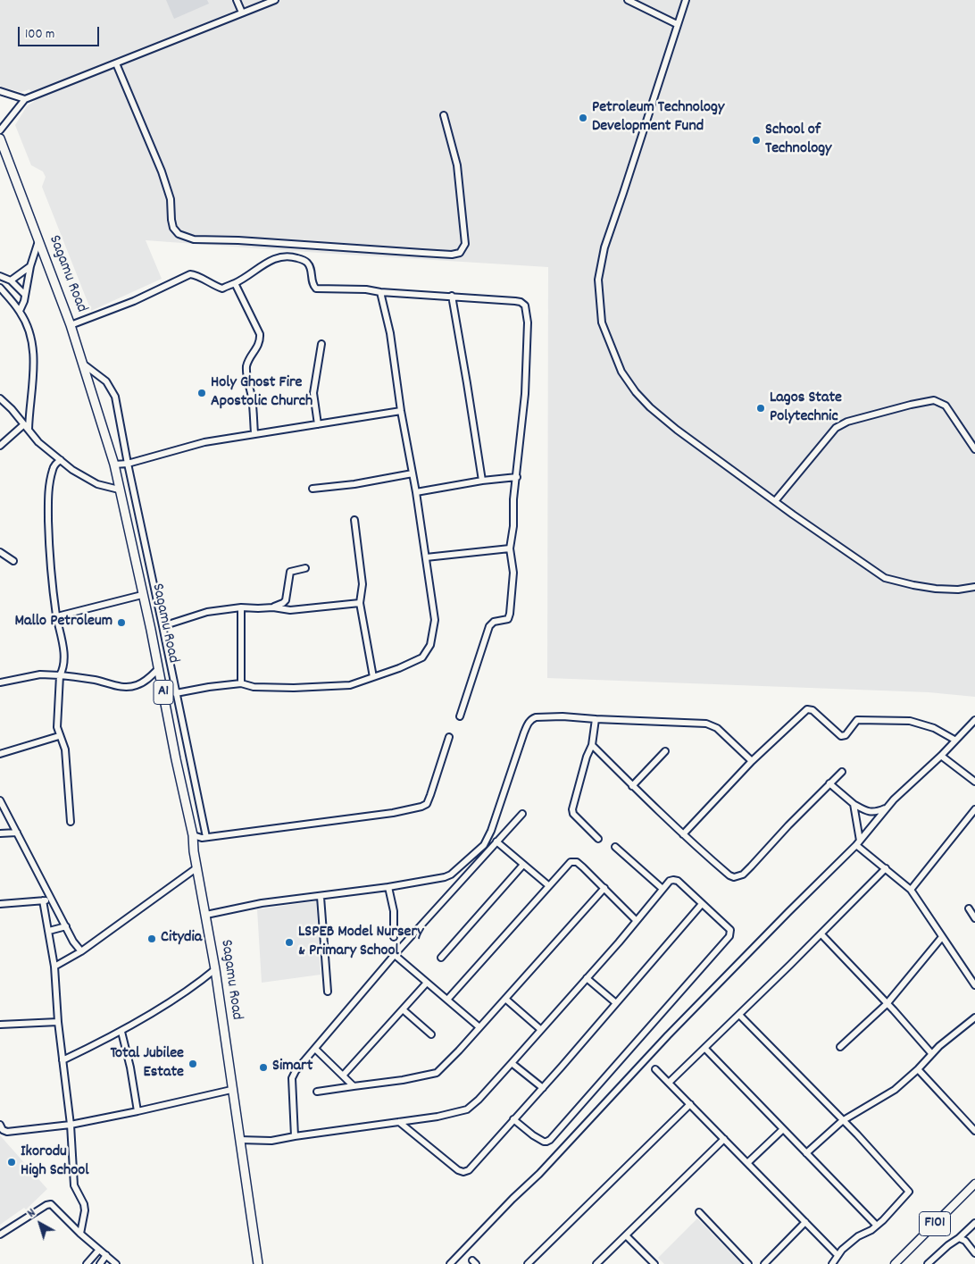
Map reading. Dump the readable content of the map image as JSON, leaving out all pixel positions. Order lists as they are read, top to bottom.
{
  "streets": {
    "highway": ["Sagamu Road", "A1"],
    "main road": ["F101"]
  },
  "places": [
    "Petroleum Technology Development Fund",
    "School of Technology",
    "Holy Ghost Fire Apostolic Church",
    "Lagos State Polytechnic",
    "Mallo Petroleum",
    "Citydia",
    "LSPEB Model Nursery & Primary School",
    "Total Jubilee Estate",
    "Simart",
    "Ikorodu High School"
  ],
  "scale_bar": "100 m",
  "north": "top left"
}
